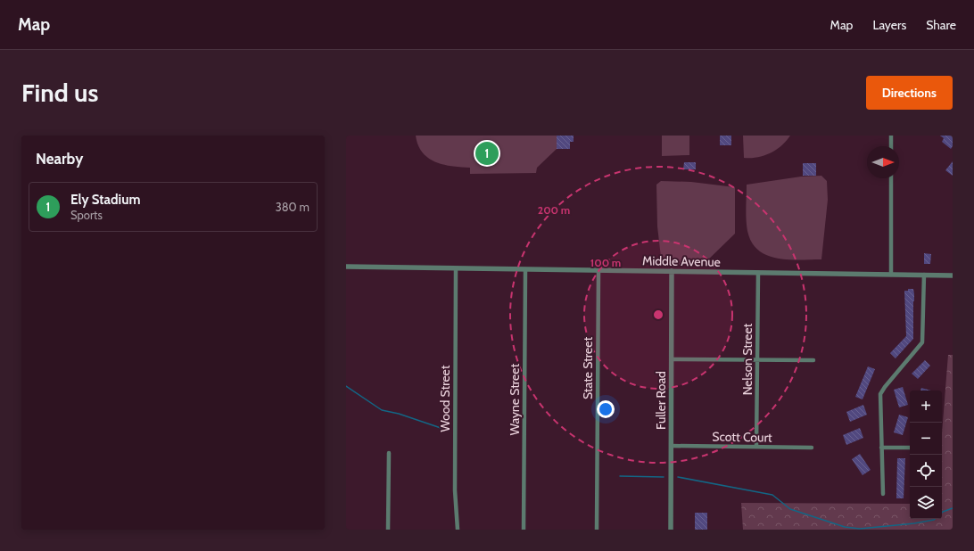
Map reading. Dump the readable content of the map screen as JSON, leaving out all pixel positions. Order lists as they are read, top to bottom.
{
  "streets": {
    "street": [
      "Middle Avenue",
      "Nelson Street",
      "State Street",
      "Wood Street",
      "Wayne Street",
      "Fuller Road",
      "Scott Court"
    ]
  },
  "crossings": [
    ["Middle Avenue", "Nelson Street"],
    ["Middle Avenue", "State Street"],
    ["Middle Avenue", "Wood Street"],
    ["Middle Avenue", "Wayne Street"],
    ["Middle Avenue", "Fuller Road"],
    ["Nelson Street", "Scott Court"],
    ["Fuller Road", "Scott Court"]
  ],
  "north": "right",
  "page": {
    "header": "Map",
    "nav": ["Map", "Layers", "Share"],
    "buttons": "Directions",
    "title": "Find us",
    "heading": "Nearby",
    "pins": "1",
    "list": [
      {
        "mark": "1",
        "name": "Ely Stadium",
        "note": "Sports",
        "value": "380 m"
      }
    ],
    "map_buttons": ["+", "−"]
  },
  "rings": ["200 m", "100 m"]
}
